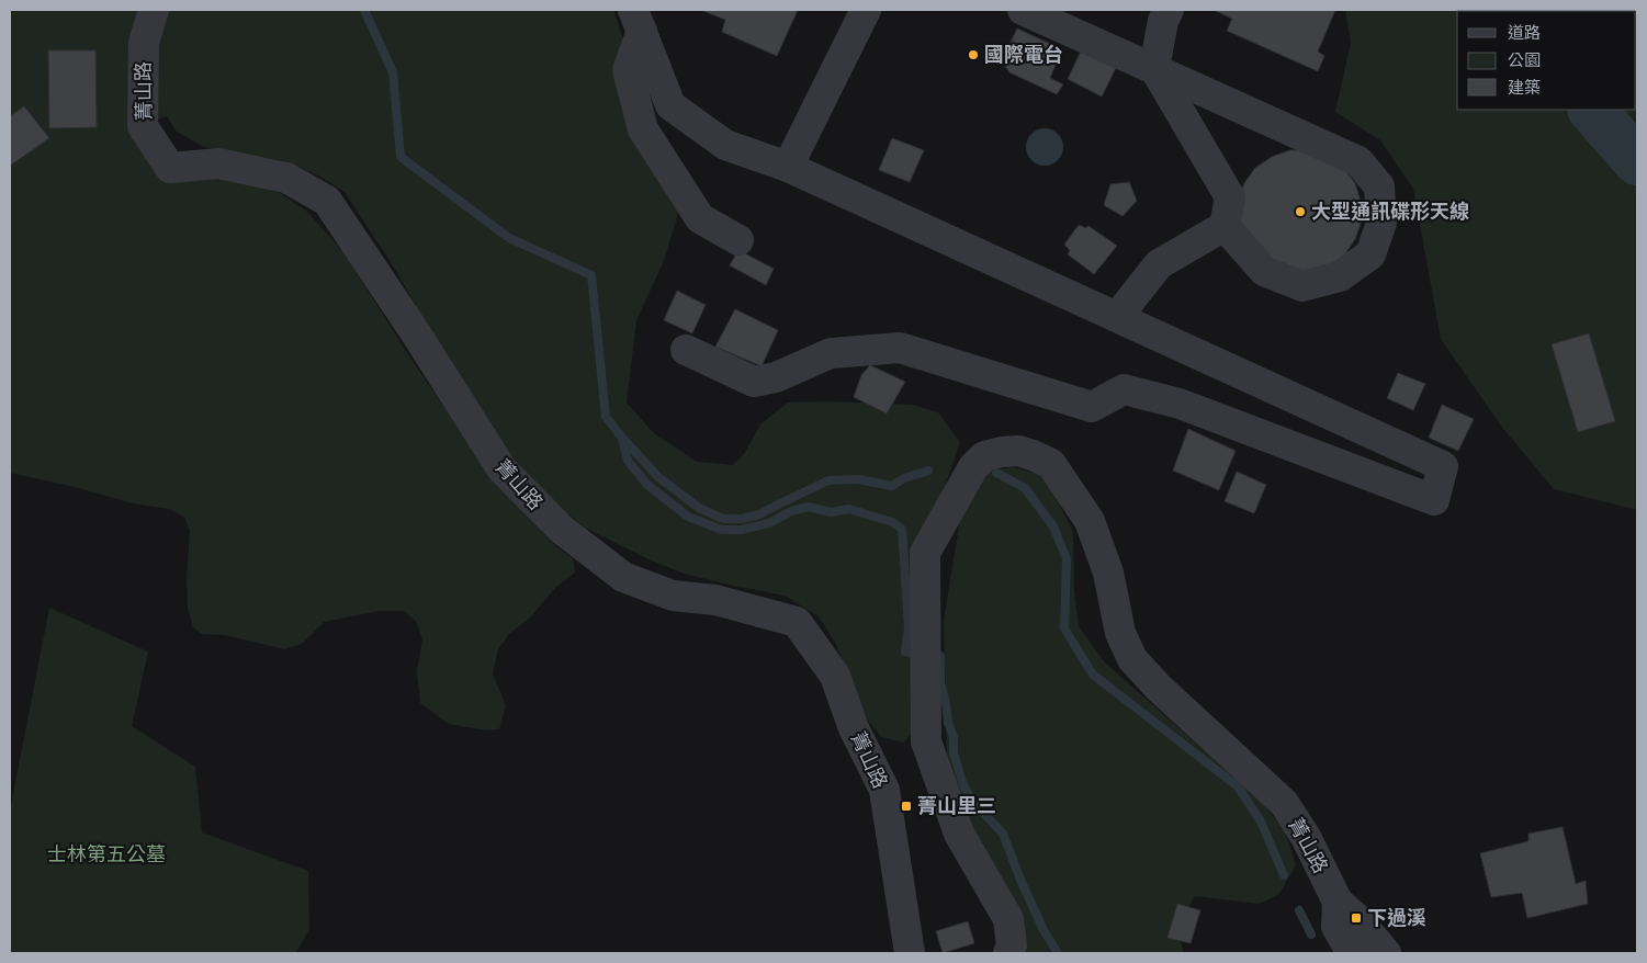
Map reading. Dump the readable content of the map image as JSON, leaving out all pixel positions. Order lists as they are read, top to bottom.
{
  "streets": {
    "street": ["菁山路"]
  },
  "parks": ["士林第五公墓"],
  "places": {
    "other": ["國際電台", "大型通訊碟形天線"],
    "transit": ["菁山里三", "下過溪"]
  },
  "legend": ["道路", "公園", "建築"]
}
